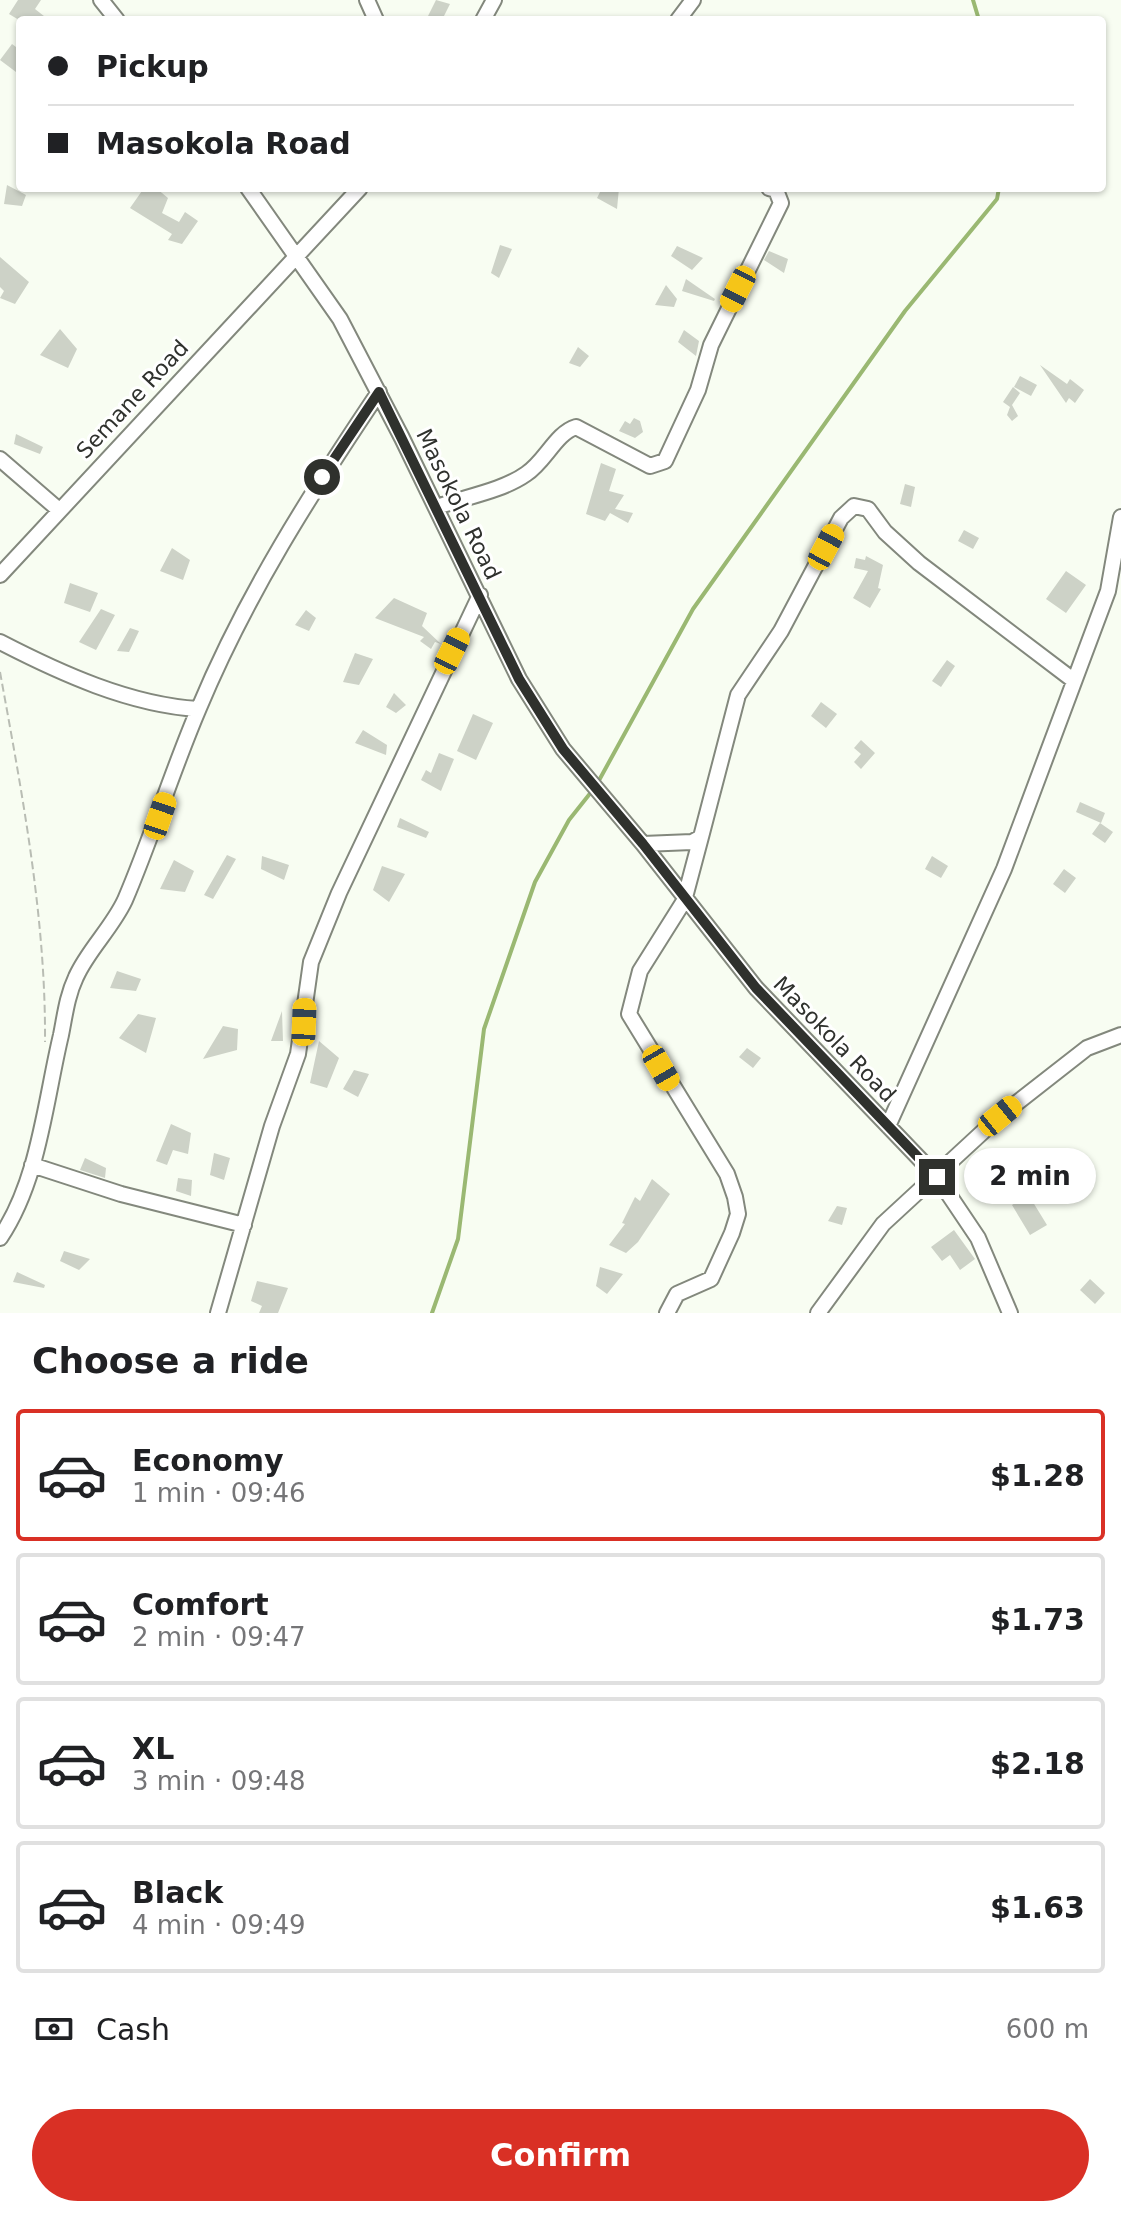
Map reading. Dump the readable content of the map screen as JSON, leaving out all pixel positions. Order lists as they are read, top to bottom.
{
  "streets": {
    "street": ["Semane Road", "Masokola Road"]
  },
  "crossings": [
    ["Semane Road", "Masokola Road"]
  ],
  "page": {
    "banner": ["Pickup", "Masokola Road"],
    "bubble": "2 min",
    "heading": "Choose a ride",
    "list": [
      {
        "name": "Economy",
        "note": "1 min · 09:46",
        "value": "$1.28"
      },
      {
        "name": "Comfort",
        "note": "2 min · 09:47",
        "value": "$1.73"
      },
      {
        "name": "XL",
        "note": "3 min · 09:48",
        "value": "$2.18"
      },
      {
        "name": "Black",
        "note": "4 min · 09:49",
        "value": "$1.63"
      }
    ],
    "pay": ["Cash", "600 m"],
    "buttons": "Confirm"
  }
}
